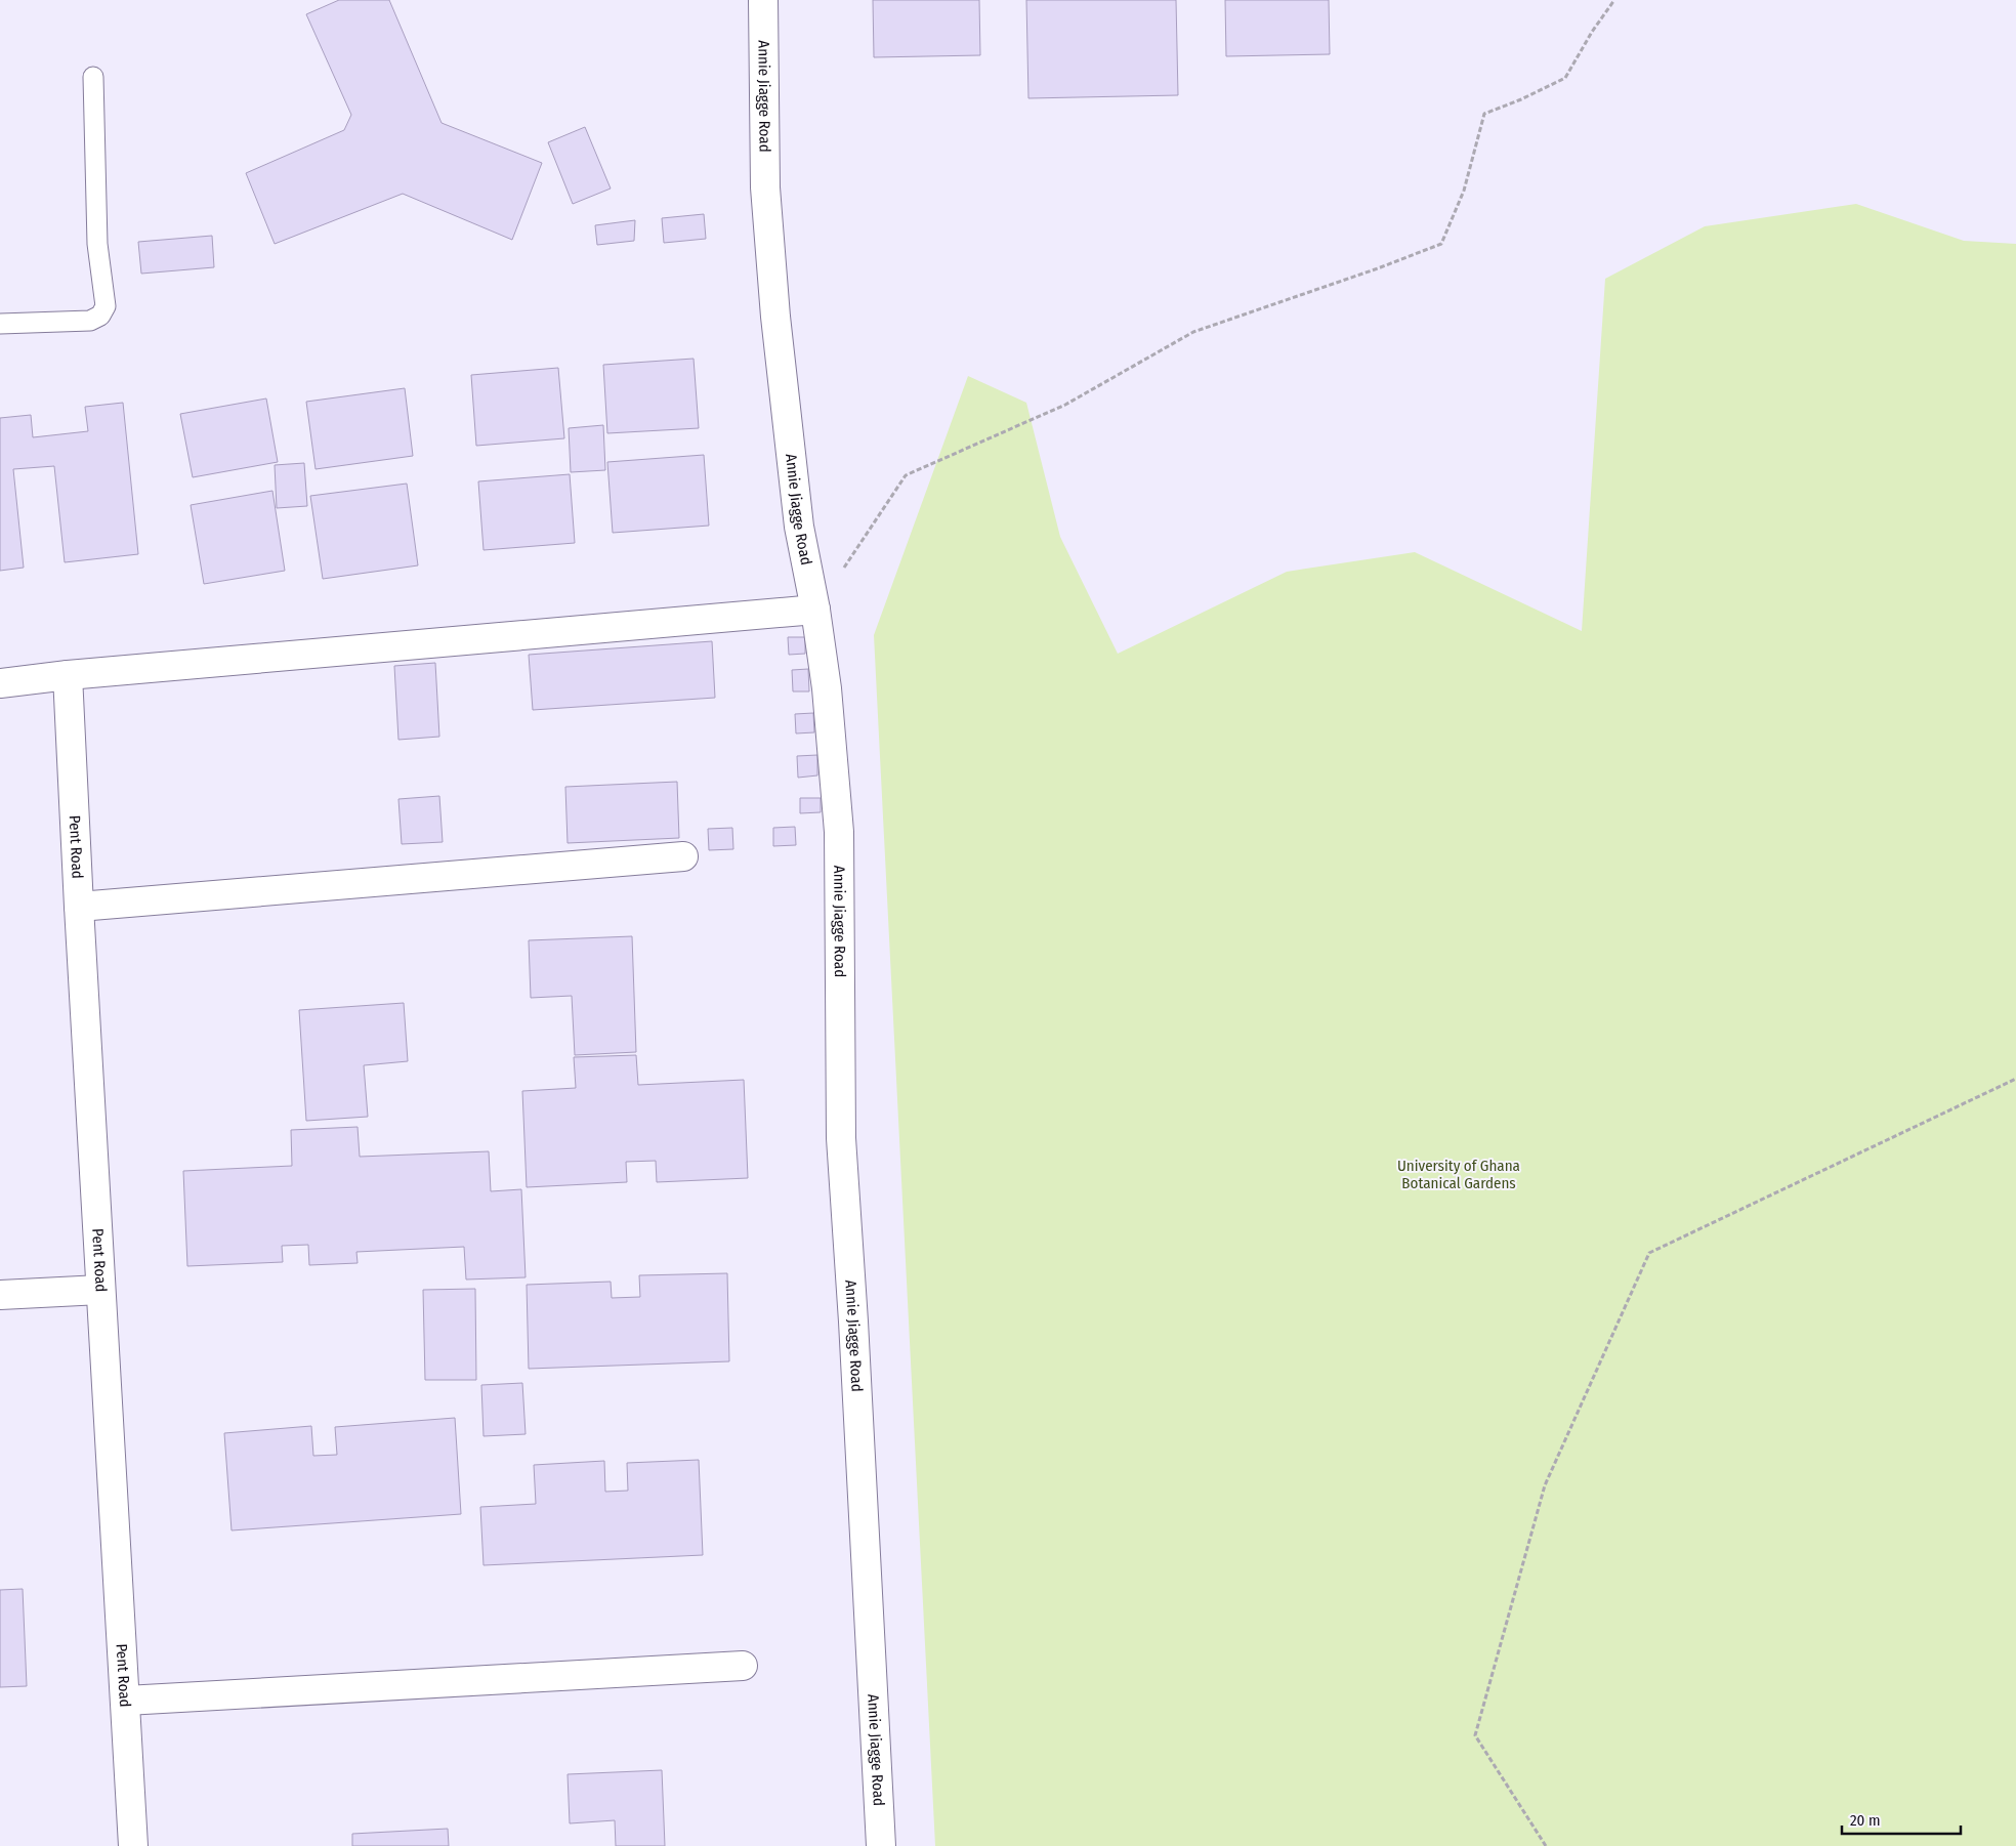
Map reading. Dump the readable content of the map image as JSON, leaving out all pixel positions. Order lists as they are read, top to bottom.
{
  "streets": {
    "street": ["Annie Jiagge Road", "Pent Road"]
  },
  "parks": ["University of Ghana Botanical Gardens"],
  "scale_bar": "20 m"
}
